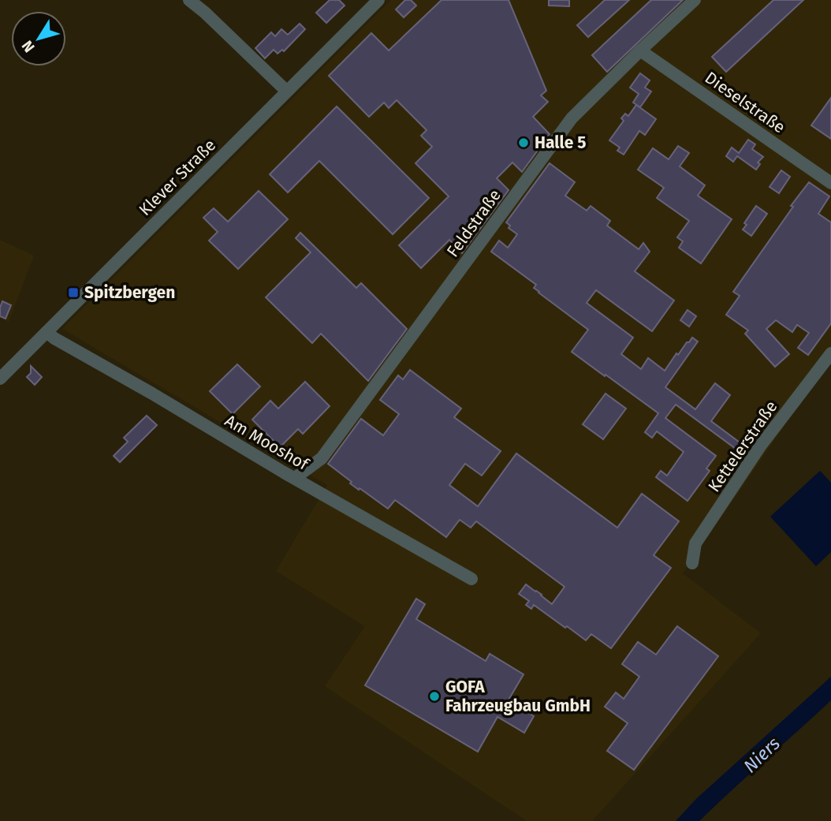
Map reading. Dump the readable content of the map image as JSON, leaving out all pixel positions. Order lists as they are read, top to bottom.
{
  "streets": {
    "street": [
      "Dieselstraße",
      "Klever Straße",
      "Feldstraße",
      "Am Mooshof",
      "Kettelerstraße"
    ]
  },
  "crossings": [
    ["Dieselstraße", "Feldstraße"],
    ["Klever Straße", "Am Mooshof"],
    ["Feldstraße", "Am Mooshof"]
  ],
  "water": ["Niers"],
  "places": {
    "other": ["Halle 5", "GOFA Fahrzeugbau GmbH"],
    "transit": ["Spitzbergen"]
  },
  "north": "bottom left"
}
